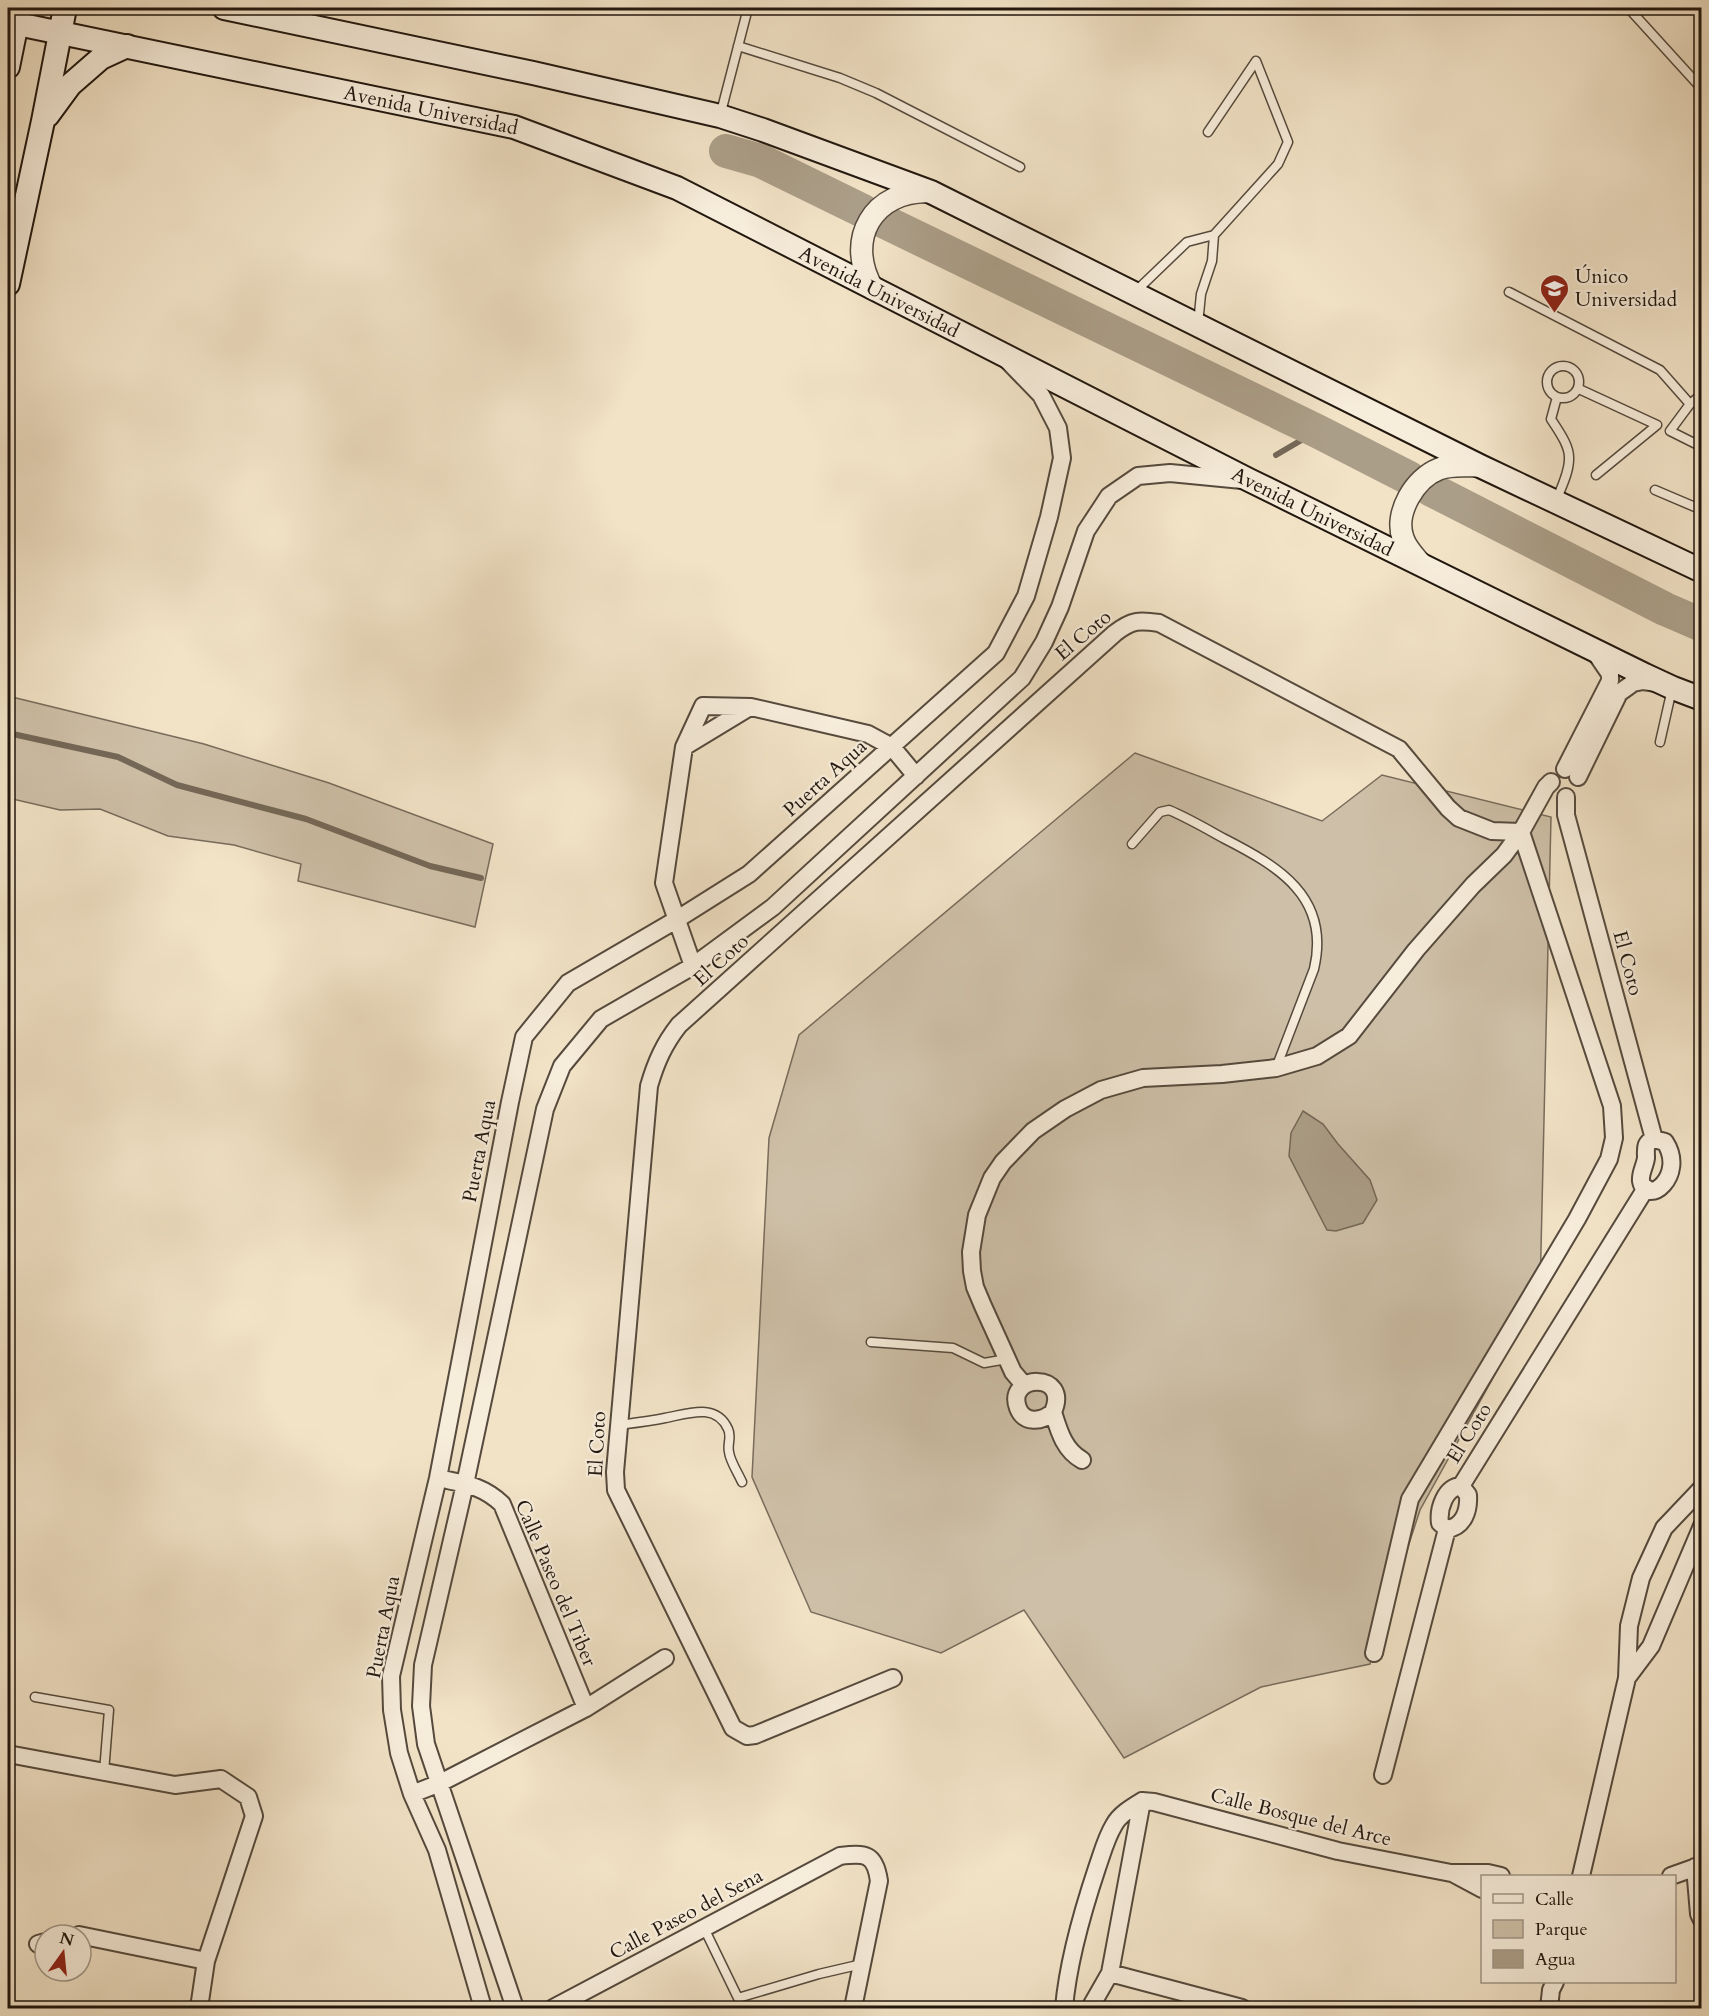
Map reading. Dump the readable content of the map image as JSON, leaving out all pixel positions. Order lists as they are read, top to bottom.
{
  "streets": {
    "main road": ["Avenida Universidad"],
    "street": [
      "El Coto",
      "Puerta Aqua",
      "Calle Paseo del Tiber",
      "Calle Bosque del Arce",
      "Calle Paseo del Sena"
    ]
  },
  "crossings": [
    ["Avenida Universidad", "Puerta Aqua"],
    ["Puerta Aqua", "Calle Paseo del Tiber"]
  ],
  "places": {
    "school or university": ["Único Universidad"]
  },
  "legend": ["Calle", "Parque", "Agua"],
  "north": "top"
}
